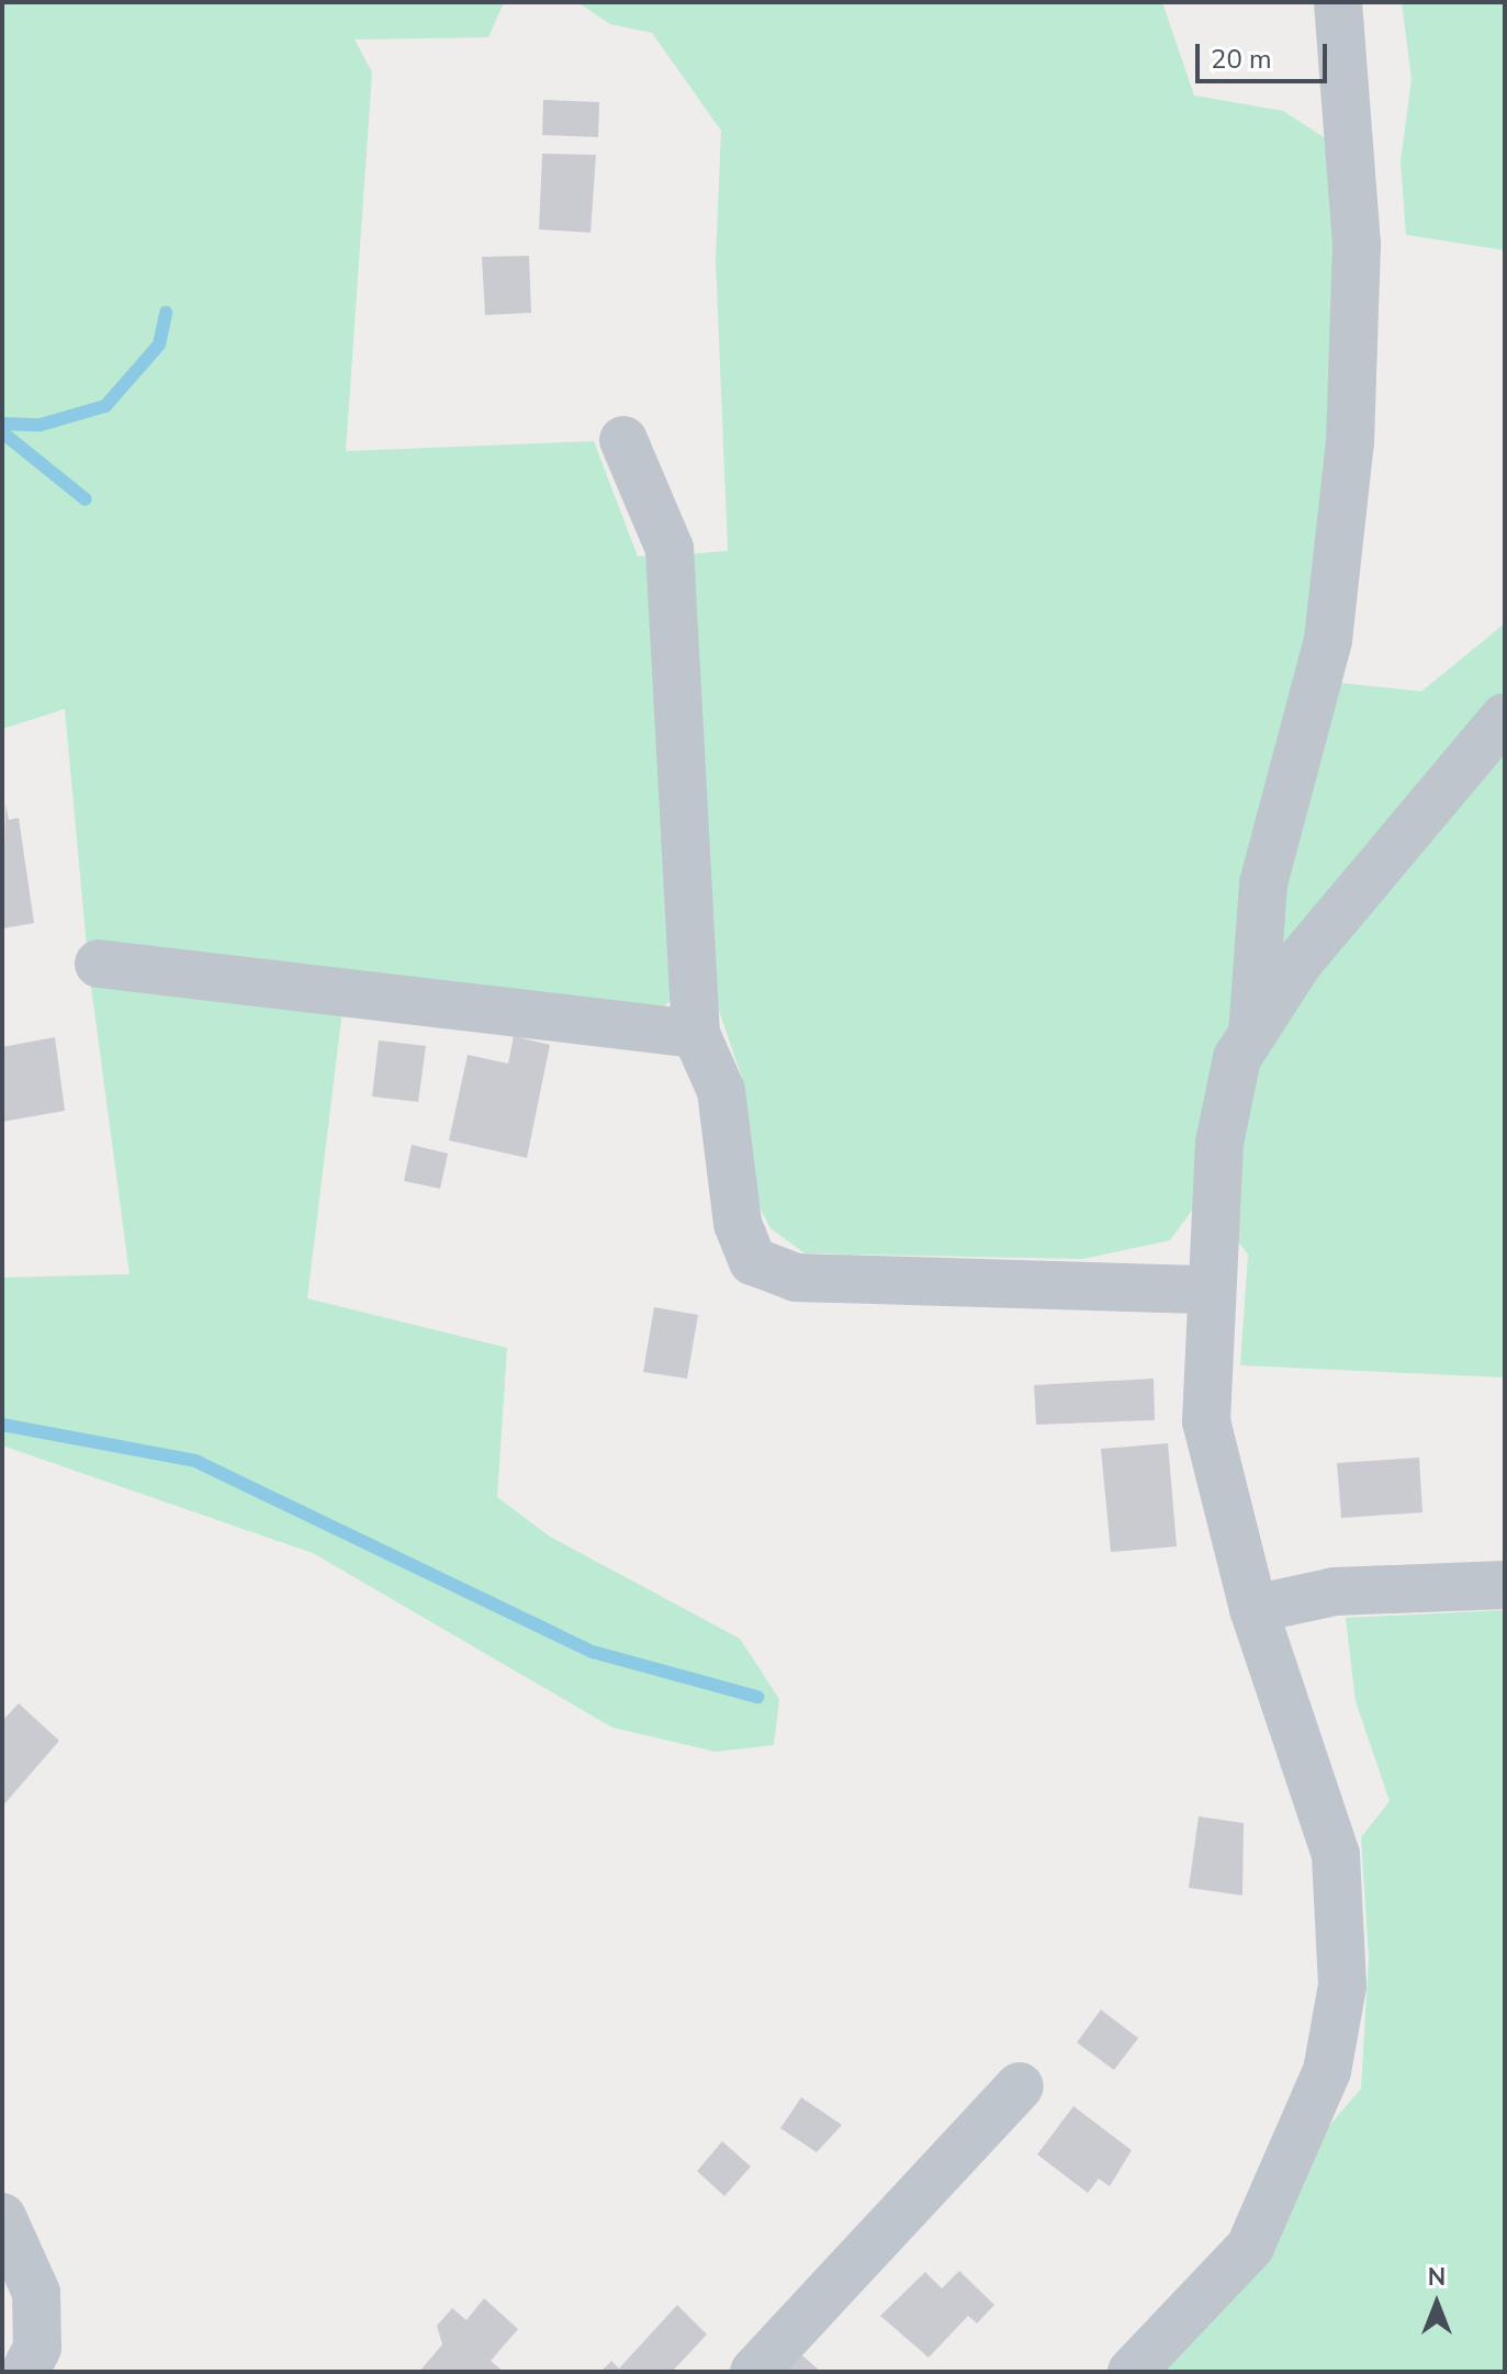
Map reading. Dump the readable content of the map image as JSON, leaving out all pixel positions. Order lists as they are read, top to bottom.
{
  "scale_bar": "20 m",
  "north": "top"
}
